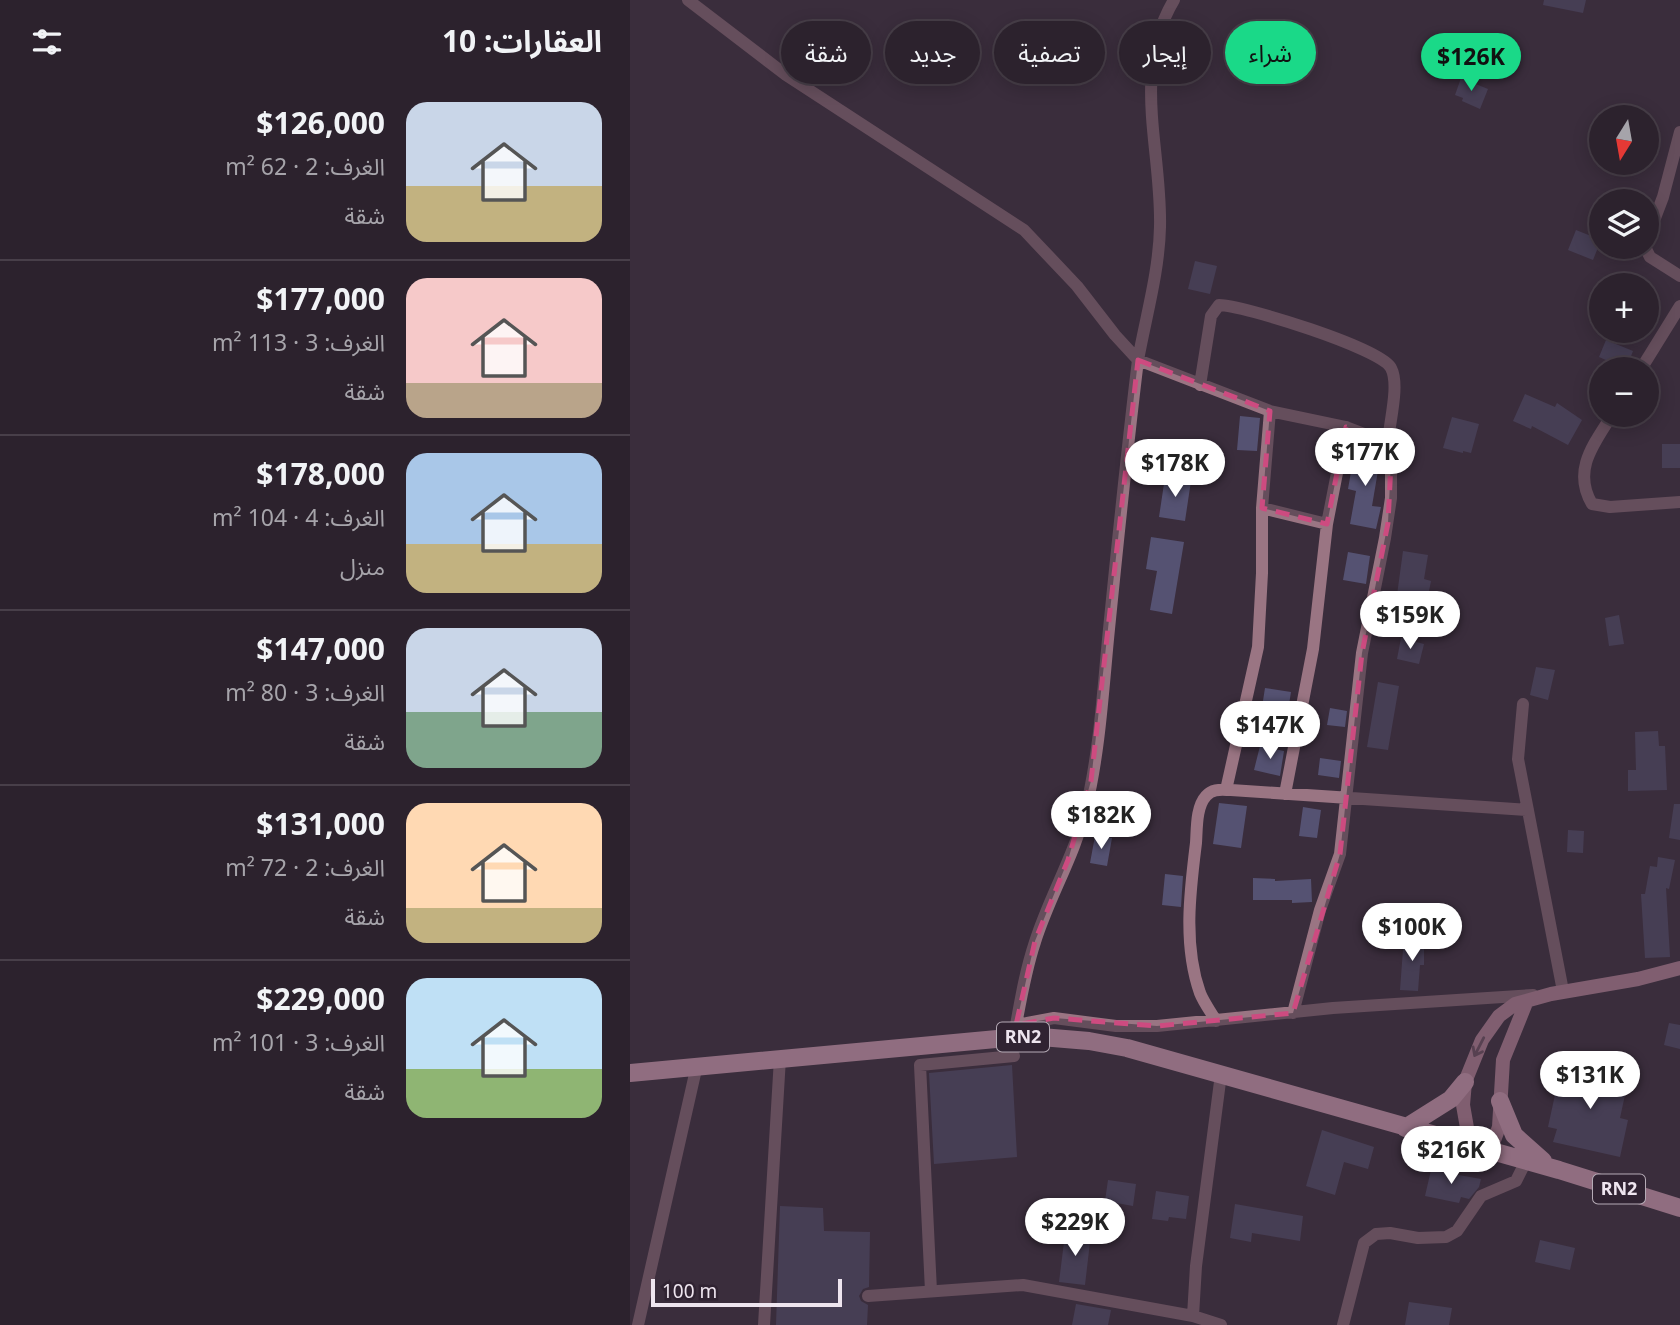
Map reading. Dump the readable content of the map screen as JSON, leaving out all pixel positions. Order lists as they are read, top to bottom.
{
  "streets": {
    "main road": ["RN2"]
  },
  "scale_bar": "100 m",
  "north": "bottom",
  "page": {
    "heading": "العقارات: 10",
    "chip": [
      "شراء",
      "إيجار",
      "تصفية",
      "جديد",
      "شقة"
    ],
    "price": [
      "$126K",
      "$177K",
      "$178K",
      "$159K",
      "$147K",
      "$182K",
      "$100K",
      "$131K",
      "$216K",
      "$229K"
    ],
    "list": [
      {
        "name": "$126,000",
        "note": "الغرف: 2 · 62 m² · شقة"
      },
      {
        "name": "$177,000",
        "note": "الغرف: 3 · 113 m² · شقة"
      },
      {
        "name": "$178,000",
        "note": "الغرف: 4 · 104 m² · منزل"
      },
      {
        "name": "$147,000",
        "note": "الغرف: 3 · 80 m² · شقة"
      },
      {
        "name": "$131,000",
        "note": "الغرف: 2 · 72 m² · شقة"
      },
      {
        "name": "$229,000",
        "note": "الغرف: 3 · 101 m² · شقة"
      }
    ],
    "map_buttons": ["+", "−"],
    "scale": "100 m"
  }
}
